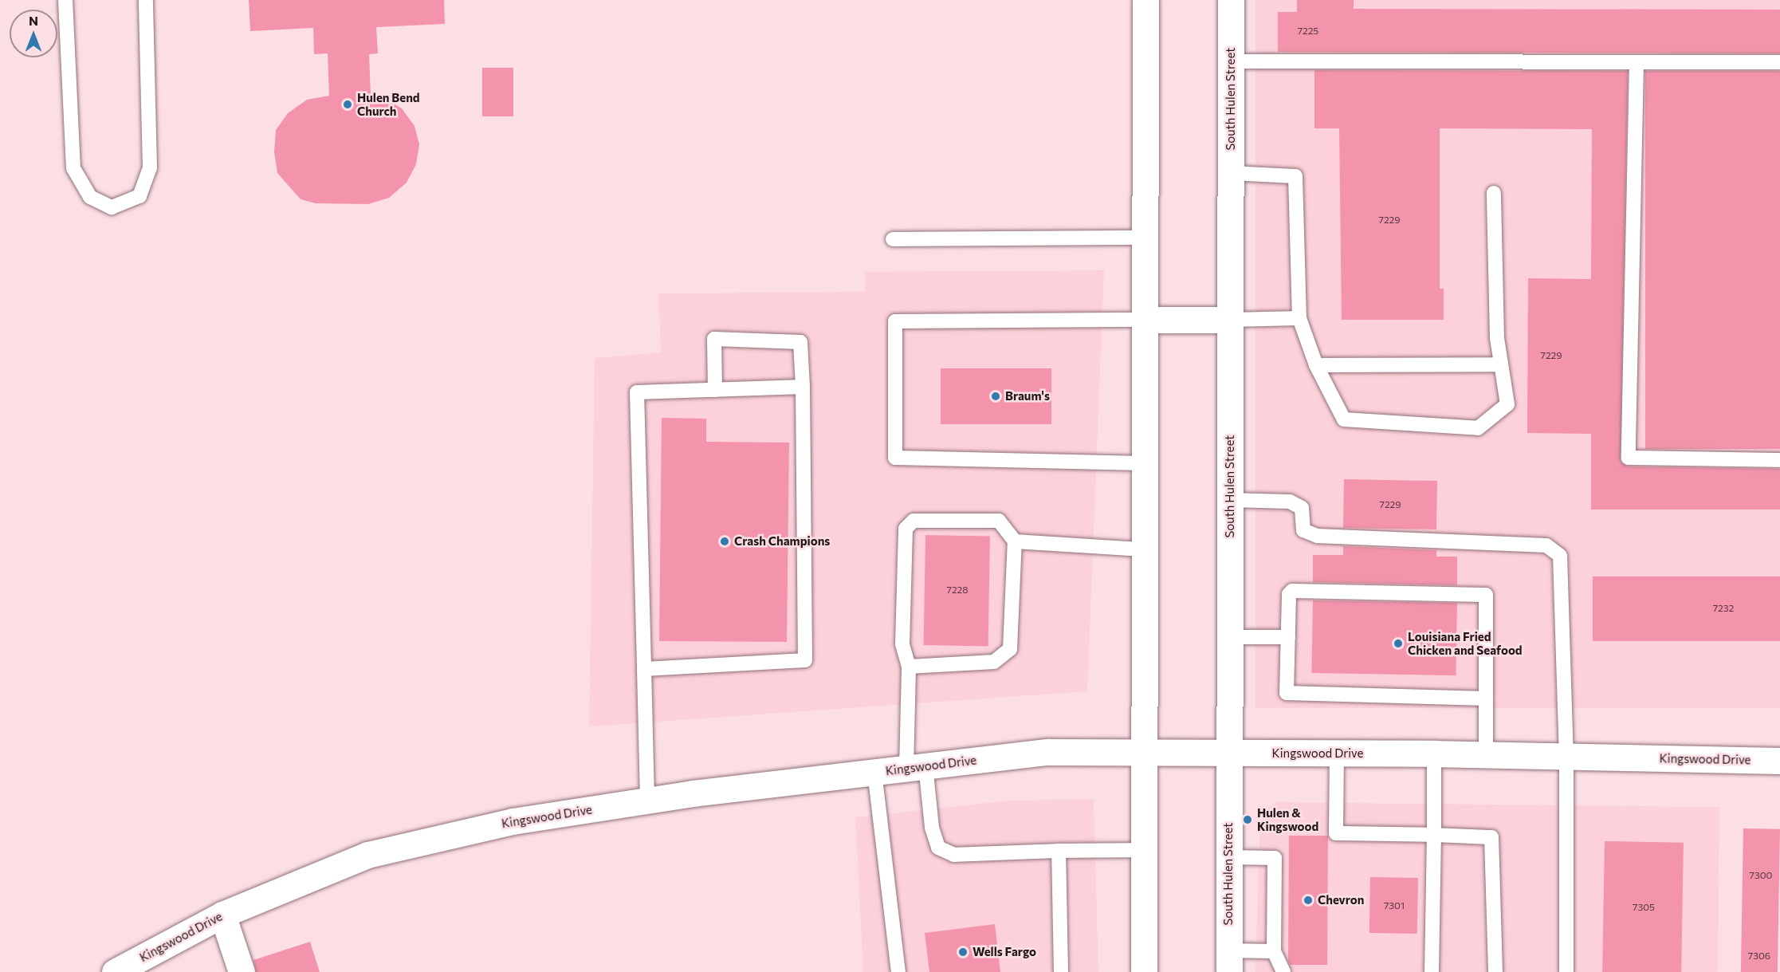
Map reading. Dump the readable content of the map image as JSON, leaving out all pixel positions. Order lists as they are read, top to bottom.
{
  "streets": {
    "main road": ["South Hulen Street", "Kingswood Drive"]
  },
  "crossings": [
    ["South Hulen Street", "Kingswood Drive"]
  ],
  "places": [
    "Hulen Bend Church",
    "Braum's",
    "Crash Champions",
    "Louisiana Fried Chicken and Seafood",
    "Hulen & Kingswood",
    "Chevron",
    "Wells Fargo"
  ],
  "house_numbers": [
    "7225",
    "7229",
    "7229",
    "7229",
    "7228",
    "7232",
    "7300",
    "7301",
    "7305",
    "7306"
  ],
  "north": "top"
}
